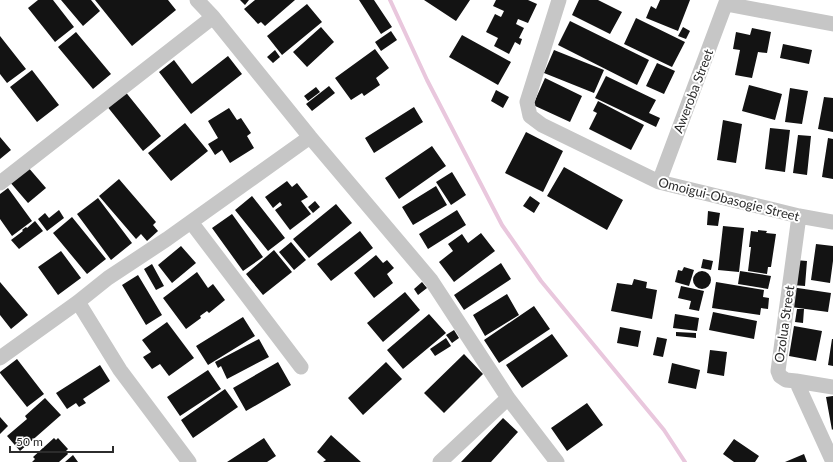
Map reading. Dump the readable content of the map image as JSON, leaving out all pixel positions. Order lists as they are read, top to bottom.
{
  "streets": {
    "street": ["Aweroba Street", "Omoigui-Obasogie Street", "Ozolua Street"]
  },
  "crossings": [
    ["Aweroba Street", "Omoigui-Obasogie Street"],
    ["Omoigui-Obasogie Street", "Ozolua Street"]
  ],
  "scale_bar": "50 m"
}
